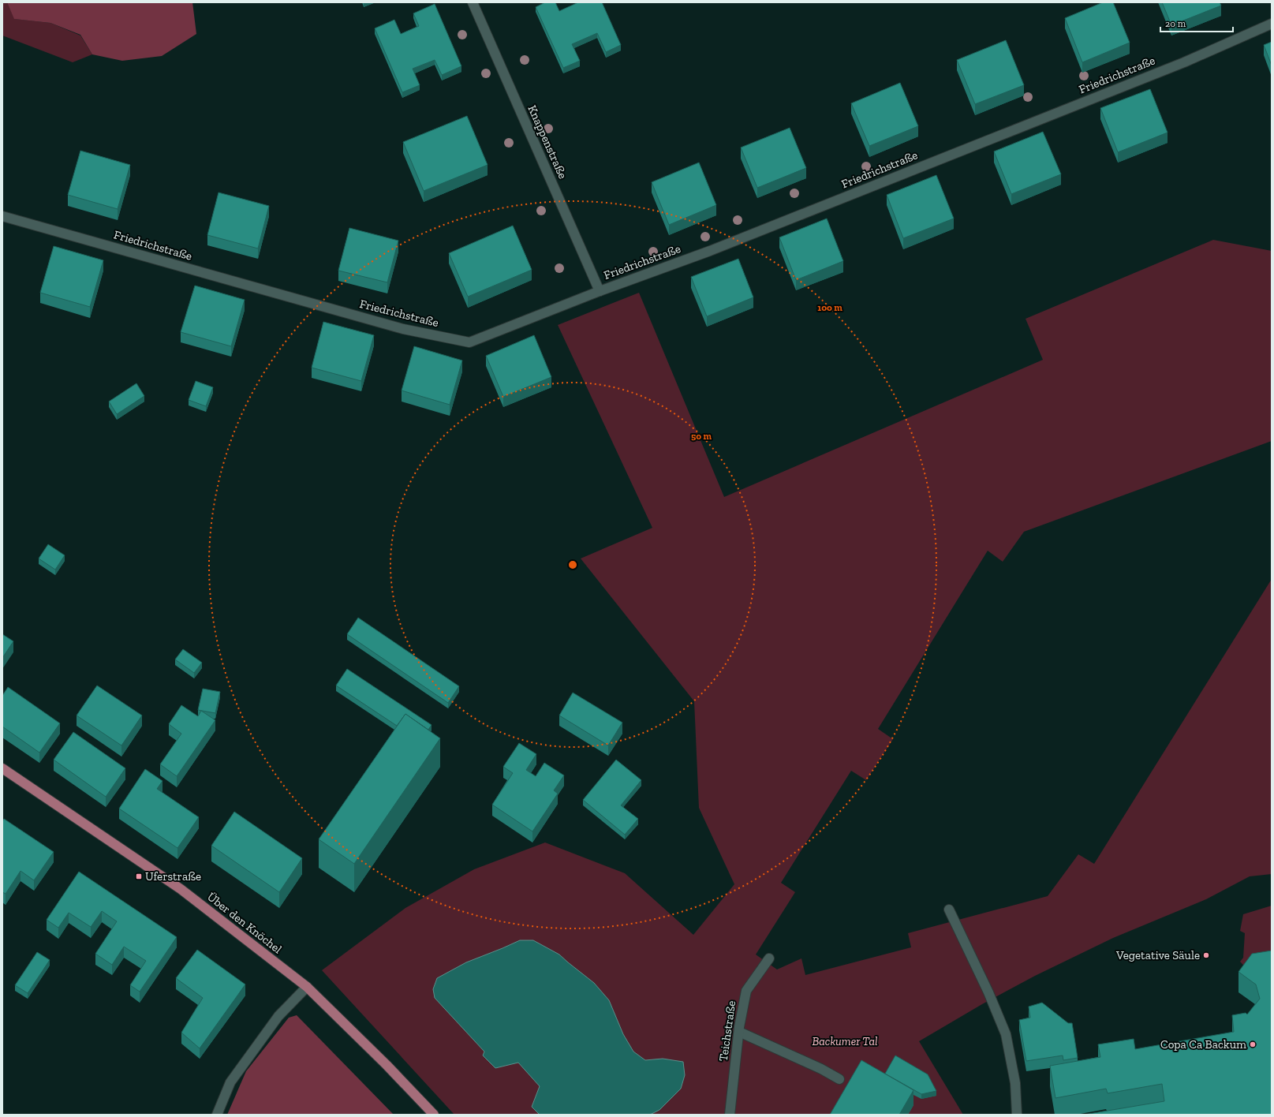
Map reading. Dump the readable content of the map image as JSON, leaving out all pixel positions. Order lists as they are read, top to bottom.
{
  "streets": {
    "main road": ["Über den Knöchel"],
    "street": ["Friedrichstraße", "Knappenstraße", "Teichstraße"]
  },
  "crossings": [
    ["Friedrichstraße", "Knappenstraße"]
  ],
  "parks": ["Backumer Tal"],
  "places": {
    "transit": ["Uferstraße"],
    "other": ["Vegetative Säule", "Copa Ca Backum"]
  },
  "scale_bar": "20 m",
  "rings": ["100 m", "50 m"]
}
